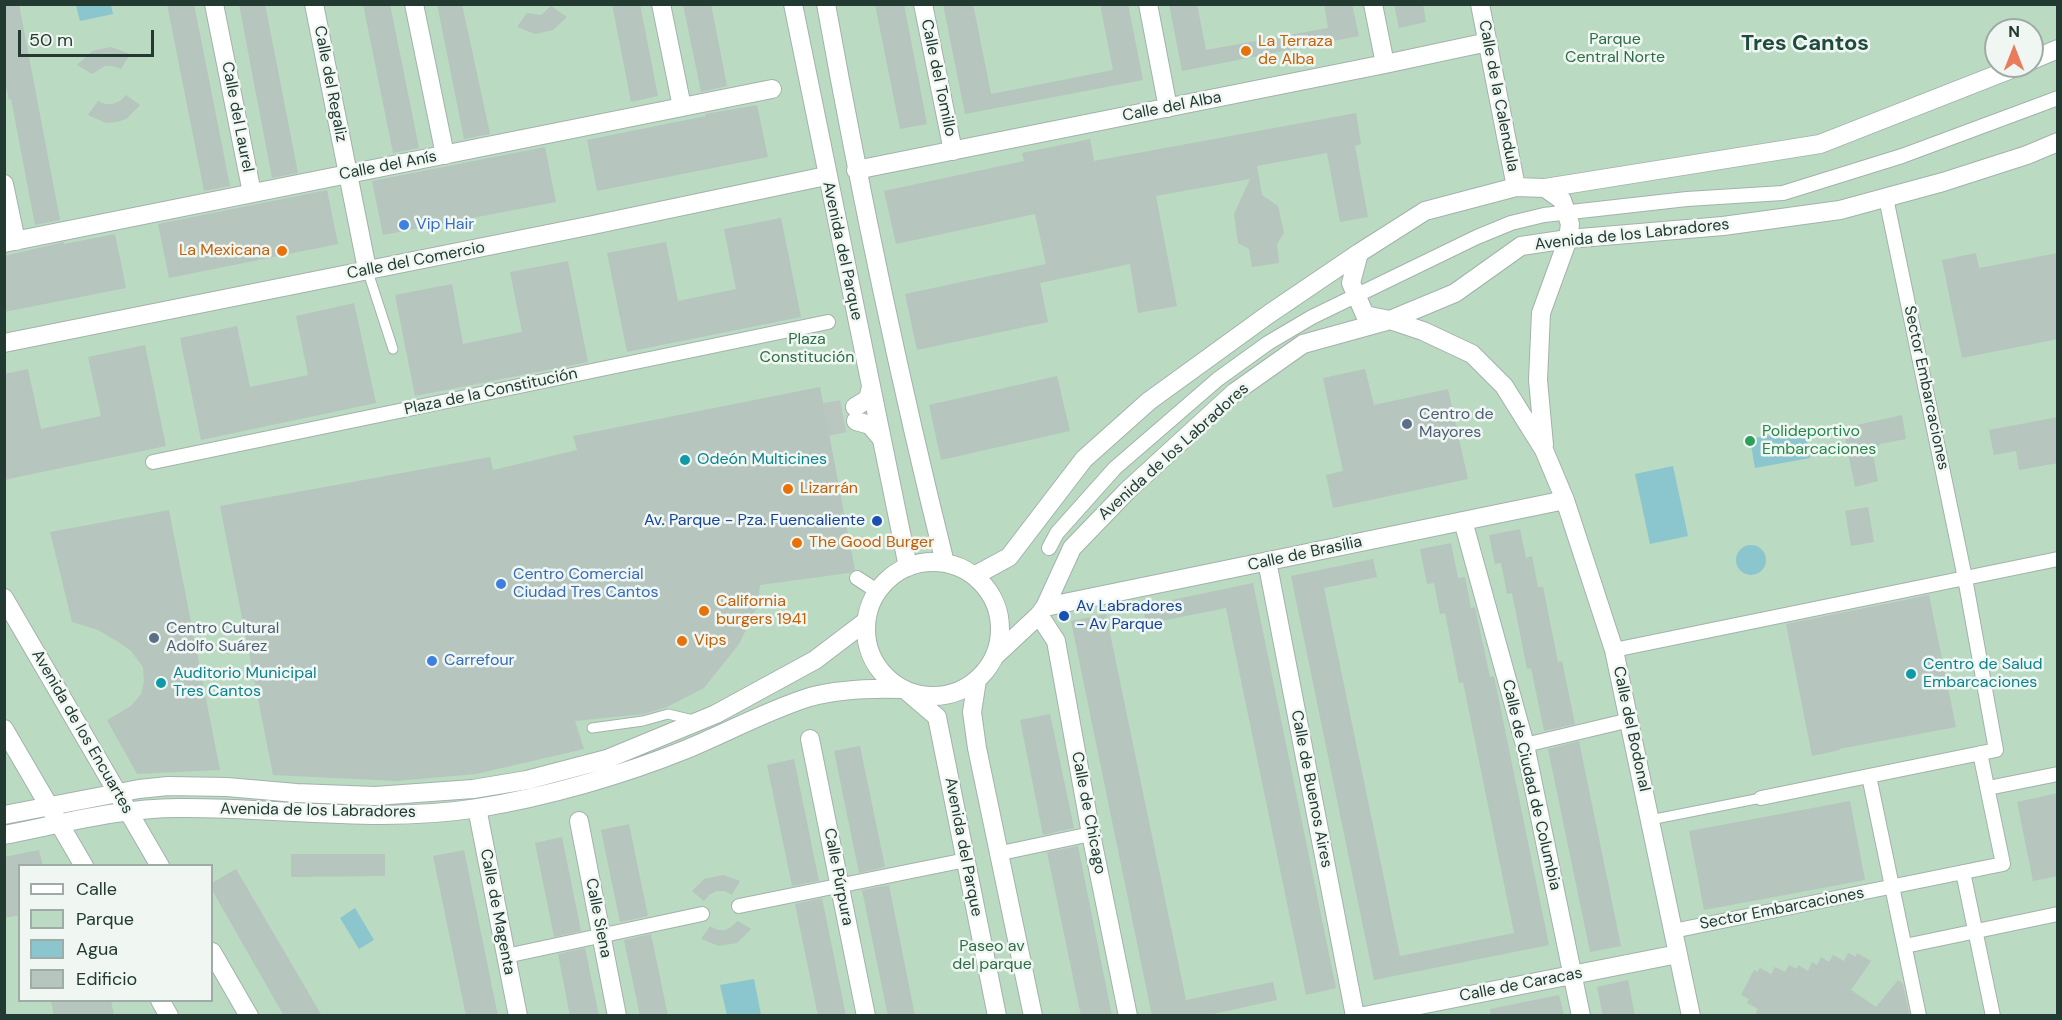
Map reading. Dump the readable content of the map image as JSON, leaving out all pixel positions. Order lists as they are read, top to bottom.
{
  "streets": {
    "street": [
      "Calle del Tomillo",
      "Calle del Regaliz",
      "Calle de la Calendula",
      "Calle del Alba",
      "Calle del Laurel",
      "Calle del Anís",
      "Avenida de los Labradores",
      "Avenida del Parque",
      "Calle del Comercio",
      "Sector Embarcaciones",
      "Plaza de la Constitución",
      "Calle de Brasilia",
      "Calle del Bodonal",
      "Avenida de los Encuartes",
      "Calle de Ciudad de Columbia",
      "Calle de Buenos Aires",
      "Calle de Chicago",
      "Calle Púrpura",
      "Calle de Magenta",
      "Calle Siena",
      "Calle de Caracas"
    ]
  },
  "crossings": [
    ["Calle del Tomillo", "Calle del Alba"],
    ["Calle del Regaliz", "Calle del Anís"],
    ["Calle del Regaliz", "Calle del Comercio"],
    ["Calle de la Calendula", "Calle del Alba"],
    ["Calle del Alba", "Avenida del Parque"],
    ["Calle del Laurel", "Calle del Anís"],
    ["Avenida de los Labradores", "Avenida del Parque"],
    ["Avenida de los Labradores", "Sector Embarcaciones"],
    ["Avenida de los Labradores", "Calle de Brasilia"],
    ["Avenida de los Labradores", "Calle del Bodonal"],
    ["Avenida de los Labradores", "Avenida de los Encuartes"],
    ["Avenida de los Labradores", "Calle de Chicago"],
    ["Avenida de los Labradores", "Calle de Magenta"],
    ["Avenida del Parque", "Calle del Comercio"],
    ["Sector Embarcaciones", "Calle del Bodonal"],
    ["Calle de Brasilia", "Calle del Bodonal"],
    ["Calle de Brasilia", "Calle de Ciudad de Columbia"],
    ["Calle de Brasilia", "Calle de Buenos Aires"],
    ["Calle de Brasilia", "Calle de Chicago"],
    ["Calle del Bodonal", "Calle de Caracas"],
    ["Calle de Ciudad de Columbia", "Calle de Caracas"]
  ],
  "districts": ["Tres Cantos"],
  "parks": ["Parque Central Norte", "Plaza Constitución", "Paseo av del parque"],
  "places": [
    "La Terraza de Alba",
    "Vip Hair",
    "La Mexicana",
    "Centro de Mayores",
    "Polideportivo Embarcaciones",
    "Odeón Multicines",
    "Lizarrán",
    "Av. Parque - Pza. Fuencaliente",
    "The Good Burger",
    "Centro Comercial Ciudad Tres Cantos",
    "California burgers 1941",
    "Av Labradores - Av Parque",
    "Centro Cultural Adolfo Suárez",
    "Vips",
    "Carrefour",
    "Centro de Salud Embarcaciones",
    "Auditorio Municipal Tres Cantos"
  ],
  "legend": [
    "Calle",
    "Parque",
    "Agua",
    "Edificio"
  ],
  "scale_bar": "50 m",
  "north": "top"
}
